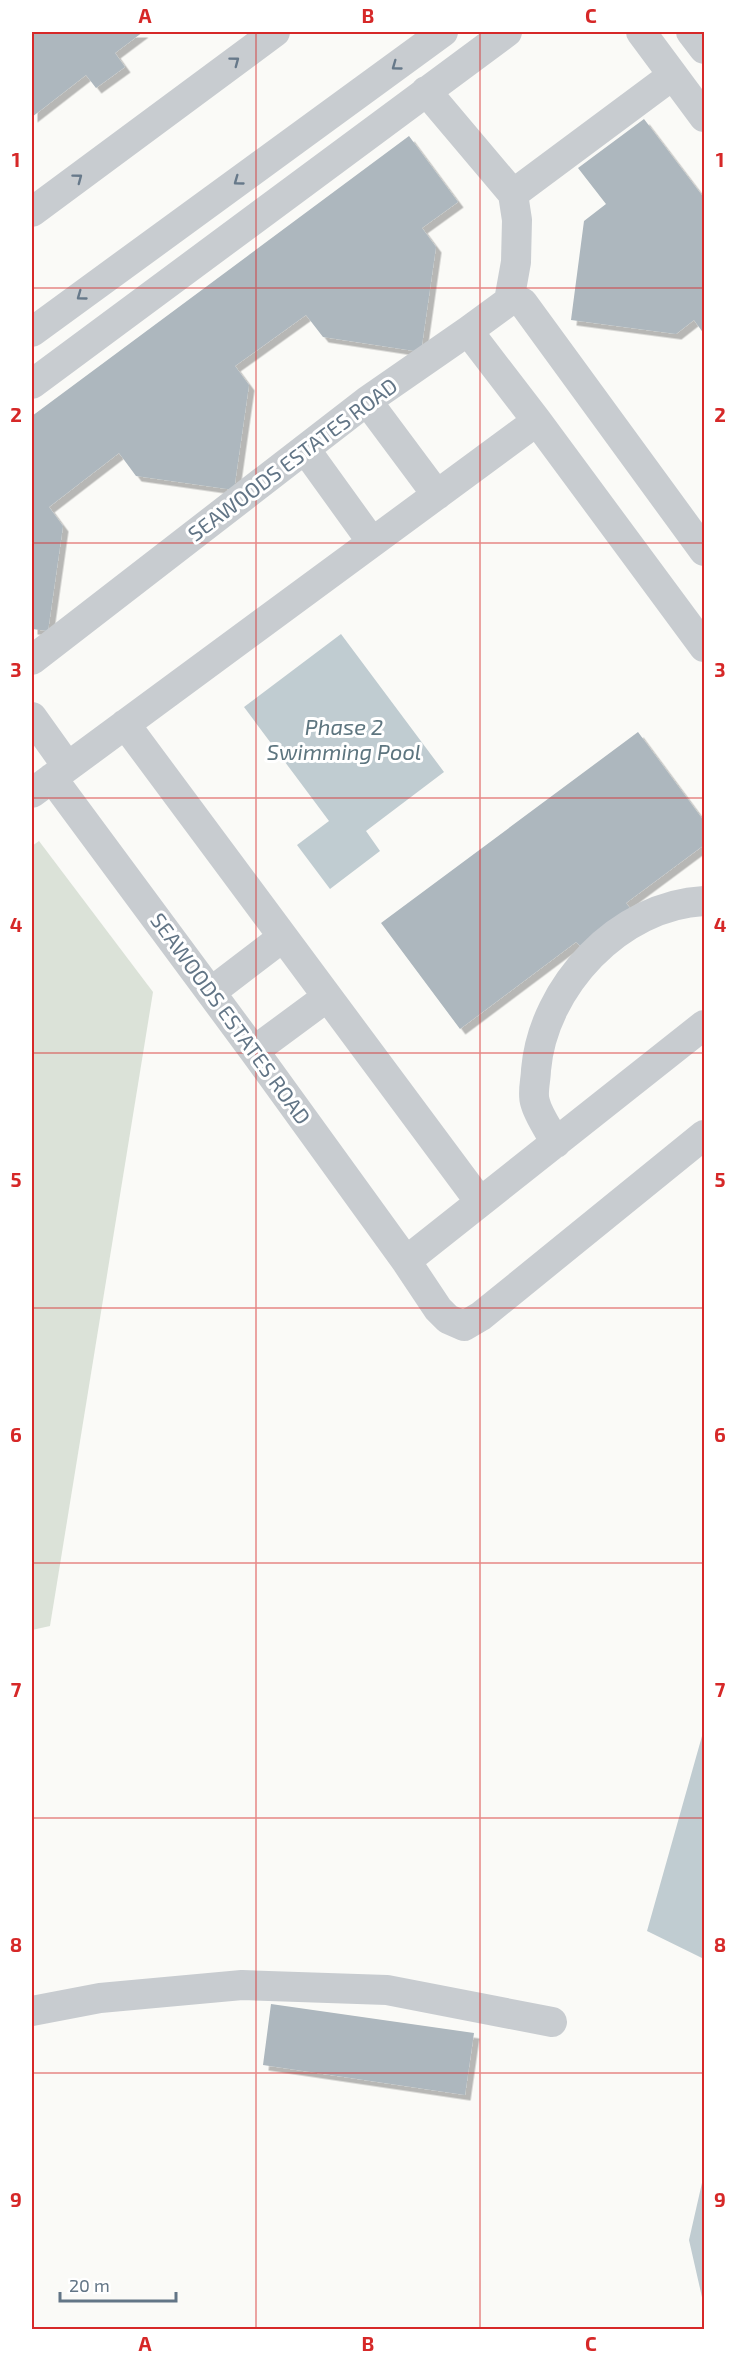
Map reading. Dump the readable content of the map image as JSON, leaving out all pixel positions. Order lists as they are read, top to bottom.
{
  "streets": {
    "street": ["SEAWOODS ESTATES ROAD"]
  },
  "water": ["Phase 2 Swimming Pool"],
  "scale_bar": "20 m",
  "grid": {
    "columns": ["A", "B", "C"],
    "rows": [
      "1",
      "2",
      "3",
      "4",
      "5",
      "6",
      "7",
      "8",
      "9"
    ]
  }
}
